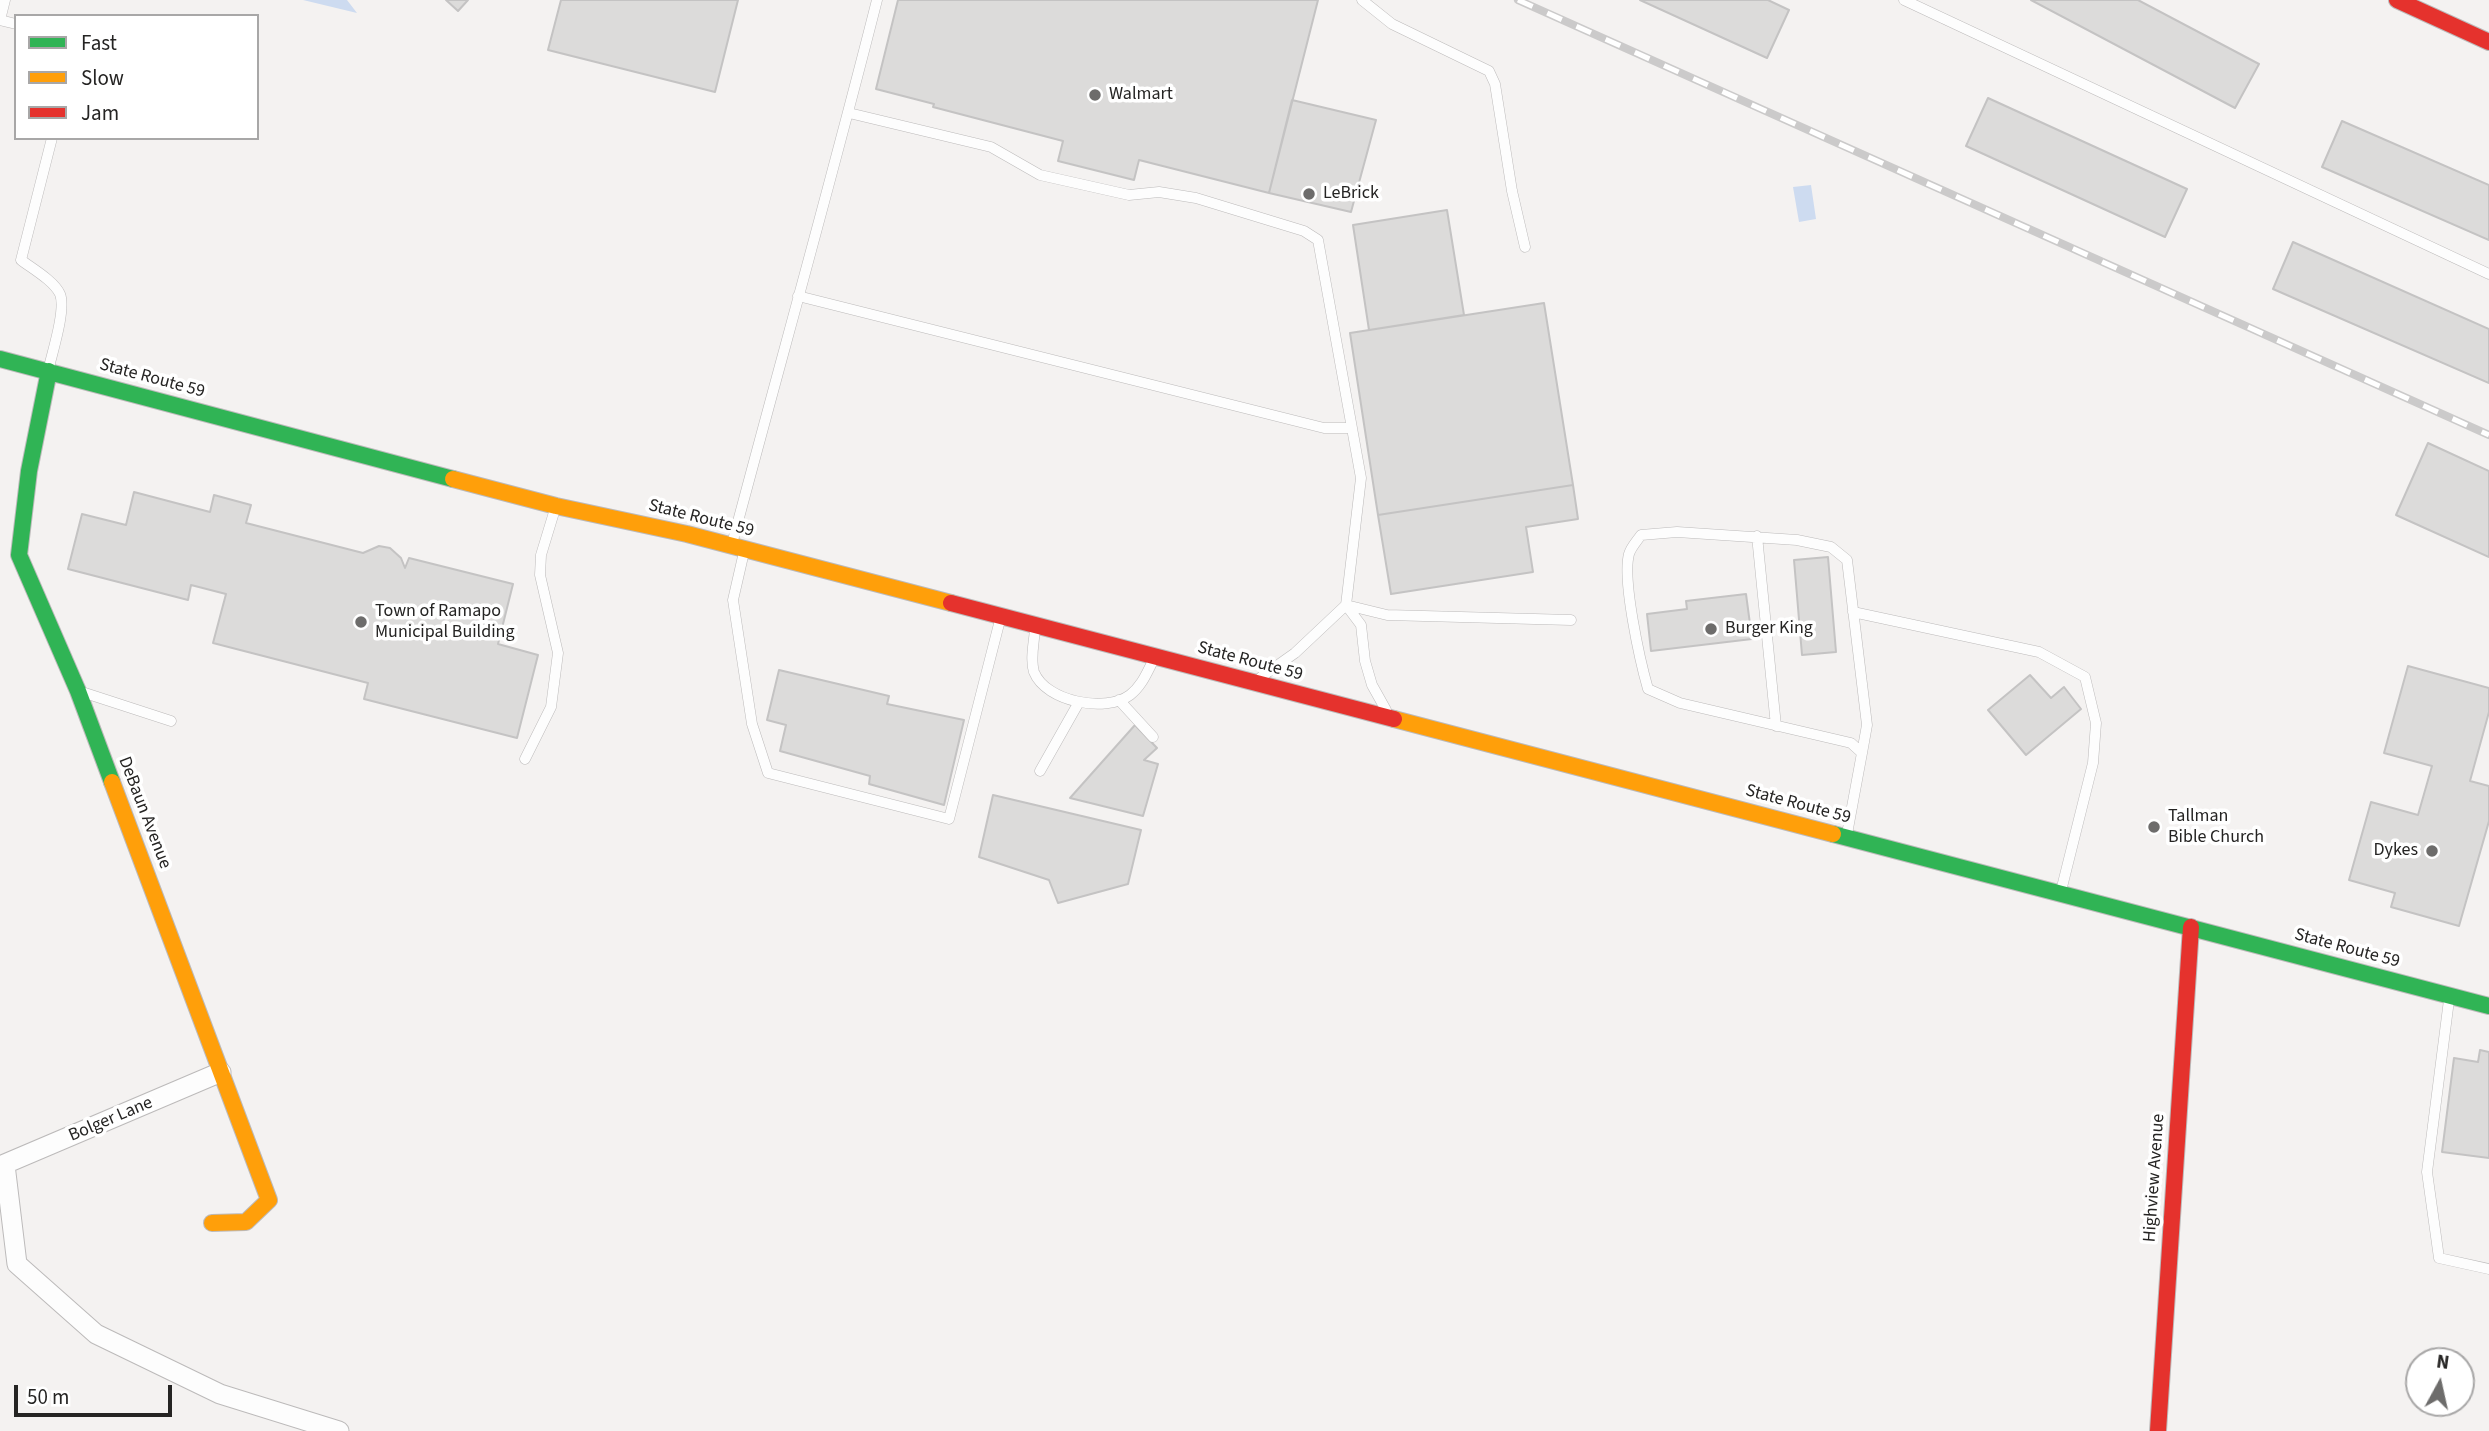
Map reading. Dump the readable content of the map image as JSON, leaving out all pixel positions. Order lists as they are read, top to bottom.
{
  "streets": {
    "main road": ["State Route 59", "DeBaun Avenue", "Highview Avenue"],
    "street": ["Bolger Lane"]
  },
  "crossings": [
    ["State Route 59", "DeBaun Avenue"],
    ["State Route 59", "Highview Avenue"],
    ["DeBaun Avenue", "Bolger Lane"]
  ],
  "places": [
    "Walmart",
    "LeBrick",
    "Town of Ramapo Municipal Building",
    "Burger King",
    "Tallman Bible Church",
    "Dykes"
  ],
  "legend": ["Fast", "Slow", "Jam"],
  "scale_bar": "50 m",
  "north": "top"
}
